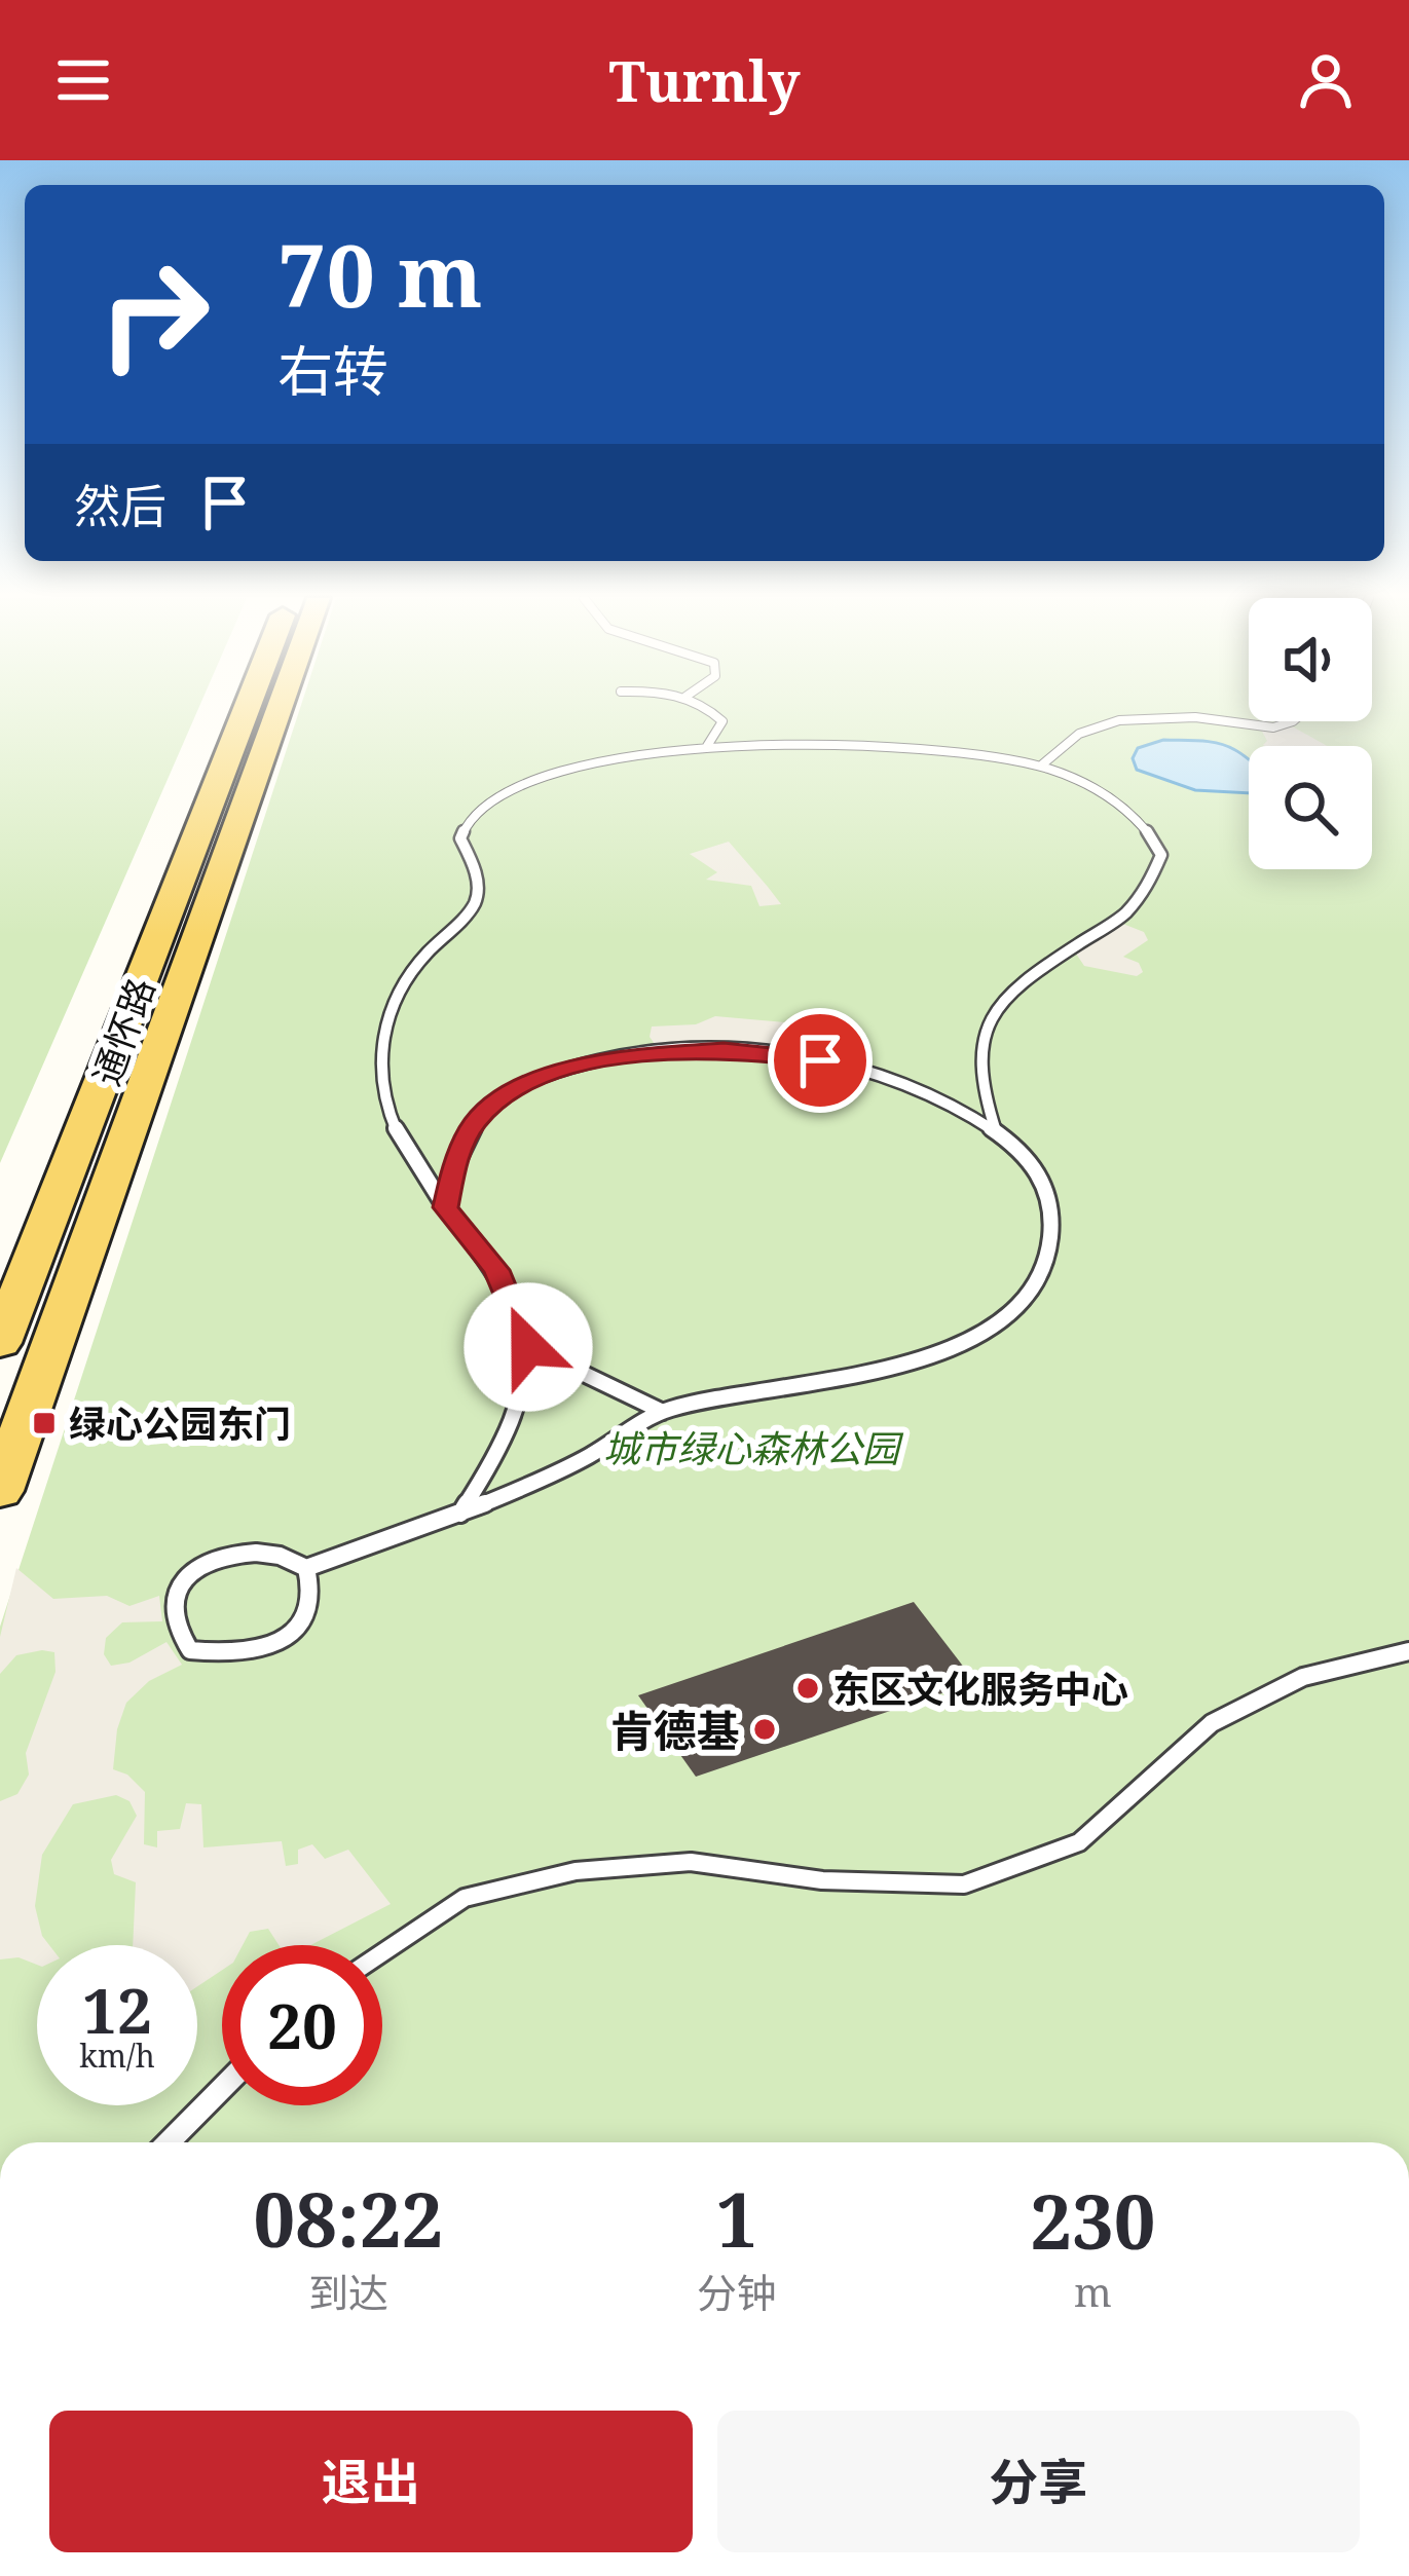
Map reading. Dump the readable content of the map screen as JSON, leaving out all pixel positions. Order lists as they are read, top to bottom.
{
  "streets": {
    "main road": ["通怀路"]
  },
  "parks": ["城市绿心森林公园"],
  "places": {
    "transit": ["绿心公园东门"],
    "other": ["东区文化服务中心", "肯德基"]
  },
  "page": {
    "header": "Turnly",
    "turn": ["70 m", "右转"],
    "then": "然后",
    "speed": "12 km/h",
    "limit": "20",
    "eta": [
      "08:22",
      "到达",
      "1",
      "分钟",
      "230",
      "m"
    ],
    "buttons": ["退出", "分享"]
  }
}
